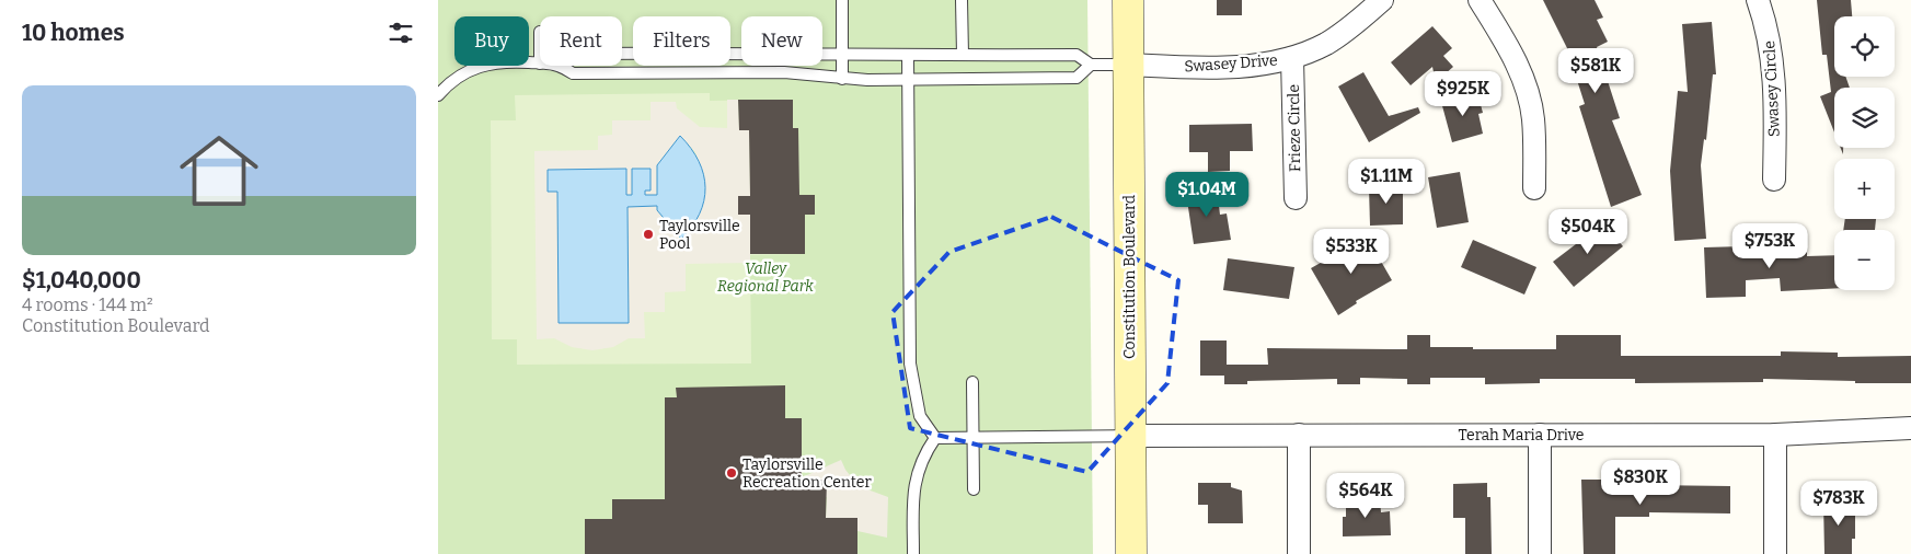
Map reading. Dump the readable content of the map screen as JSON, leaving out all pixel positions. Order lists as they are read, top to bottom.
{
  "streets": {
    "main road": ["Constitution Boulevard"],
    "street": [
      "Swasey Drive",
      "Swasey Circle",
      "Frieze Circle",
      "Terah Maria Drive"
    ]
  },
  "crossings": [
    ["Swasey Drive", "Frieze Circle"],
    ["Swasey Drive", "Constitution Boulevard"],
    ["Constitution Boulevard", "Terah Maria Drive"]
  ],
  "parks": ["Valley Regional Park"],
  "places": ["Taylorsville Pool", "Taylorsville Recreation Center"],
  "page": {
    "heading": "10 homes",
    "map_buttons": ["+", "−"],
    "chip": [
      "Buy",
      "Rent",
      "Filters",
      "New"
    ],
    "price": [
      "$581K",
      "$925K",
      "$1.11M",
      "$1.04M",
      "$504K",
      "$753K",
      "$533K",
      "$830K",
      "$564K",
      "$783K"
    ],
    "list": [
      {
        "name": "$1,040,000",
        "note": "4 rooms · 144 m² · Constitution Boulevard"
      }
    ]
  }
}
